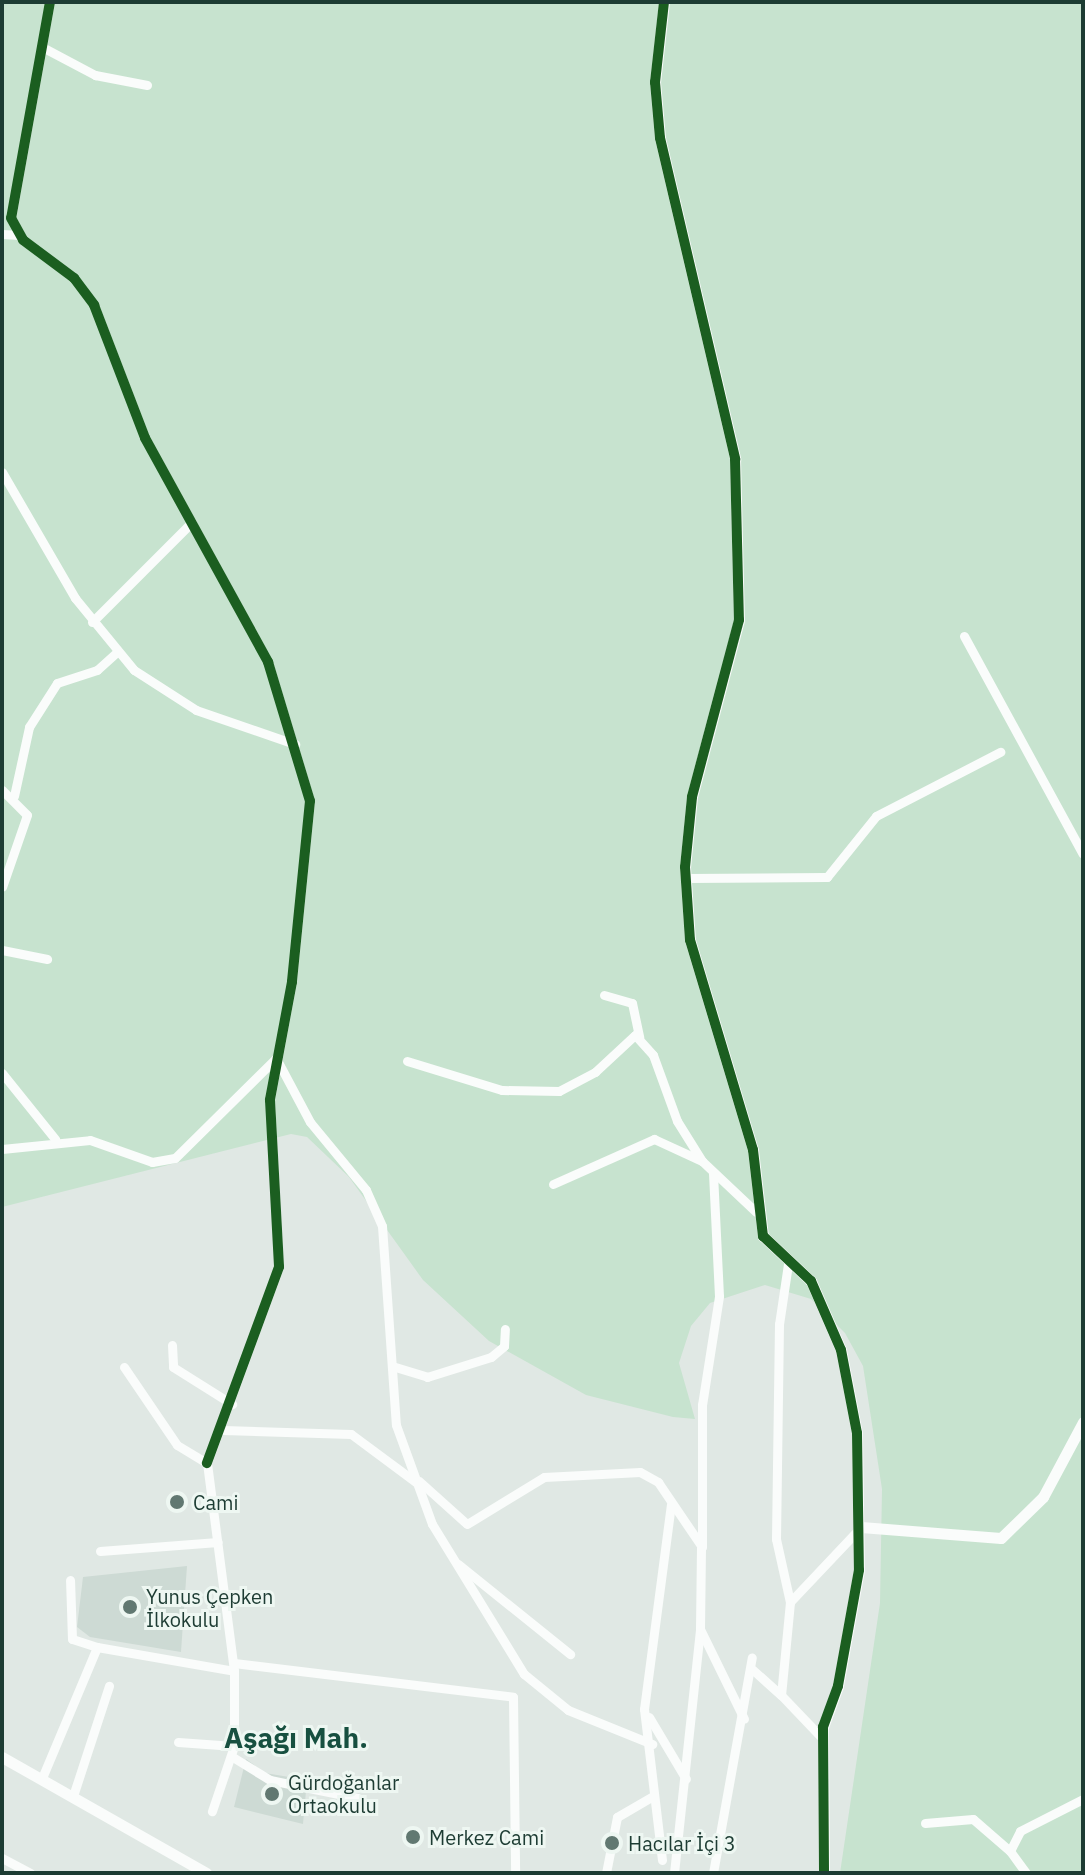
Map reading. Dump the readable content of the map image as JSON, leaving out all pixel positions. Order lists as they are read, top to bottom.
{
  "districts": ["Aşağı Mah."],
  "places": [
    "Cami",
    "Yunus Çepken İlkokulu",
    "Gürdoğanlar Ortaokulu",
    "Merkez Cami",
    "Hacılar İçi 3"
  ]
}
